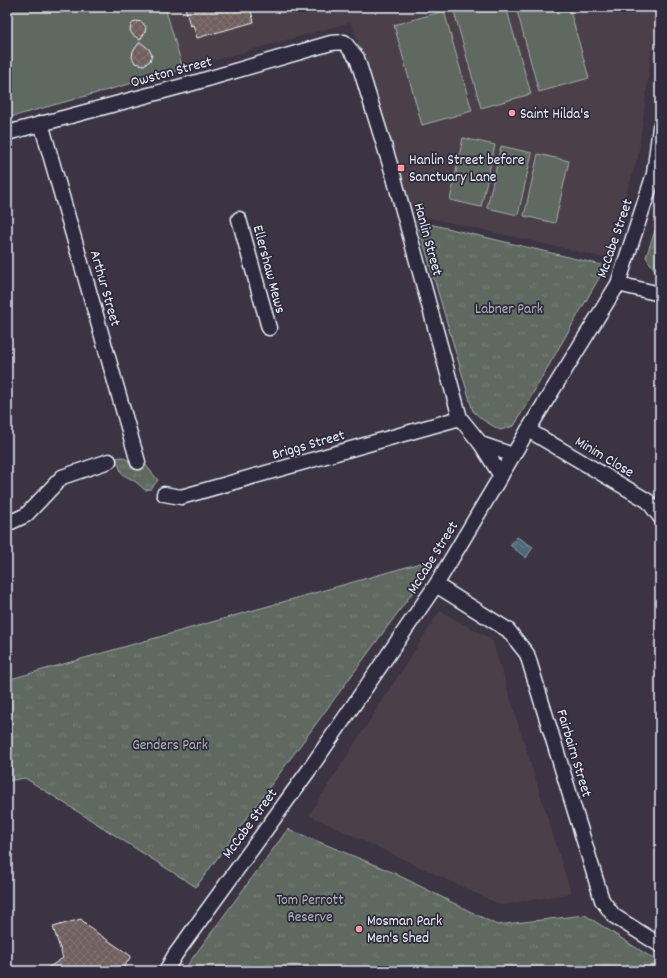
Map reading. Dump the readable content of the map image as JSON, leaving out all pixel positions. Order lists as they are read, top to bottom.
{
  "streets": {
    "street": [
      "Owston Street",
      "McCabe Street",
      "Hanlin Street",
      "Ellershaw Mews",
      "Arthur Street",
      "Briggs Street",
      "Minim Close",
      "Fairbairn Street"
    ]
  },
  "crossings": [
    ["Owston Street", "Hanlin Street"],
    ["Owston Street", "Arthur Street"],
    ["McCabe Street", "Hanlin Street"],
    ["McCabe Street", "Minim Close"],
    ["McCabe Street", "Fairbairn Street"],
    ["Hanlin Street", "Briggs Street"]
  ],
  "parks": ["Labner Park", "Genders Park", "Tom Perrott Reserve"],
  "places": {
    "other": ["Saint Hilda's", "Mosman Park Men's Shed"],
    "transit": ["Hanlin Street before Sanctuary Lane"]
  }
}
